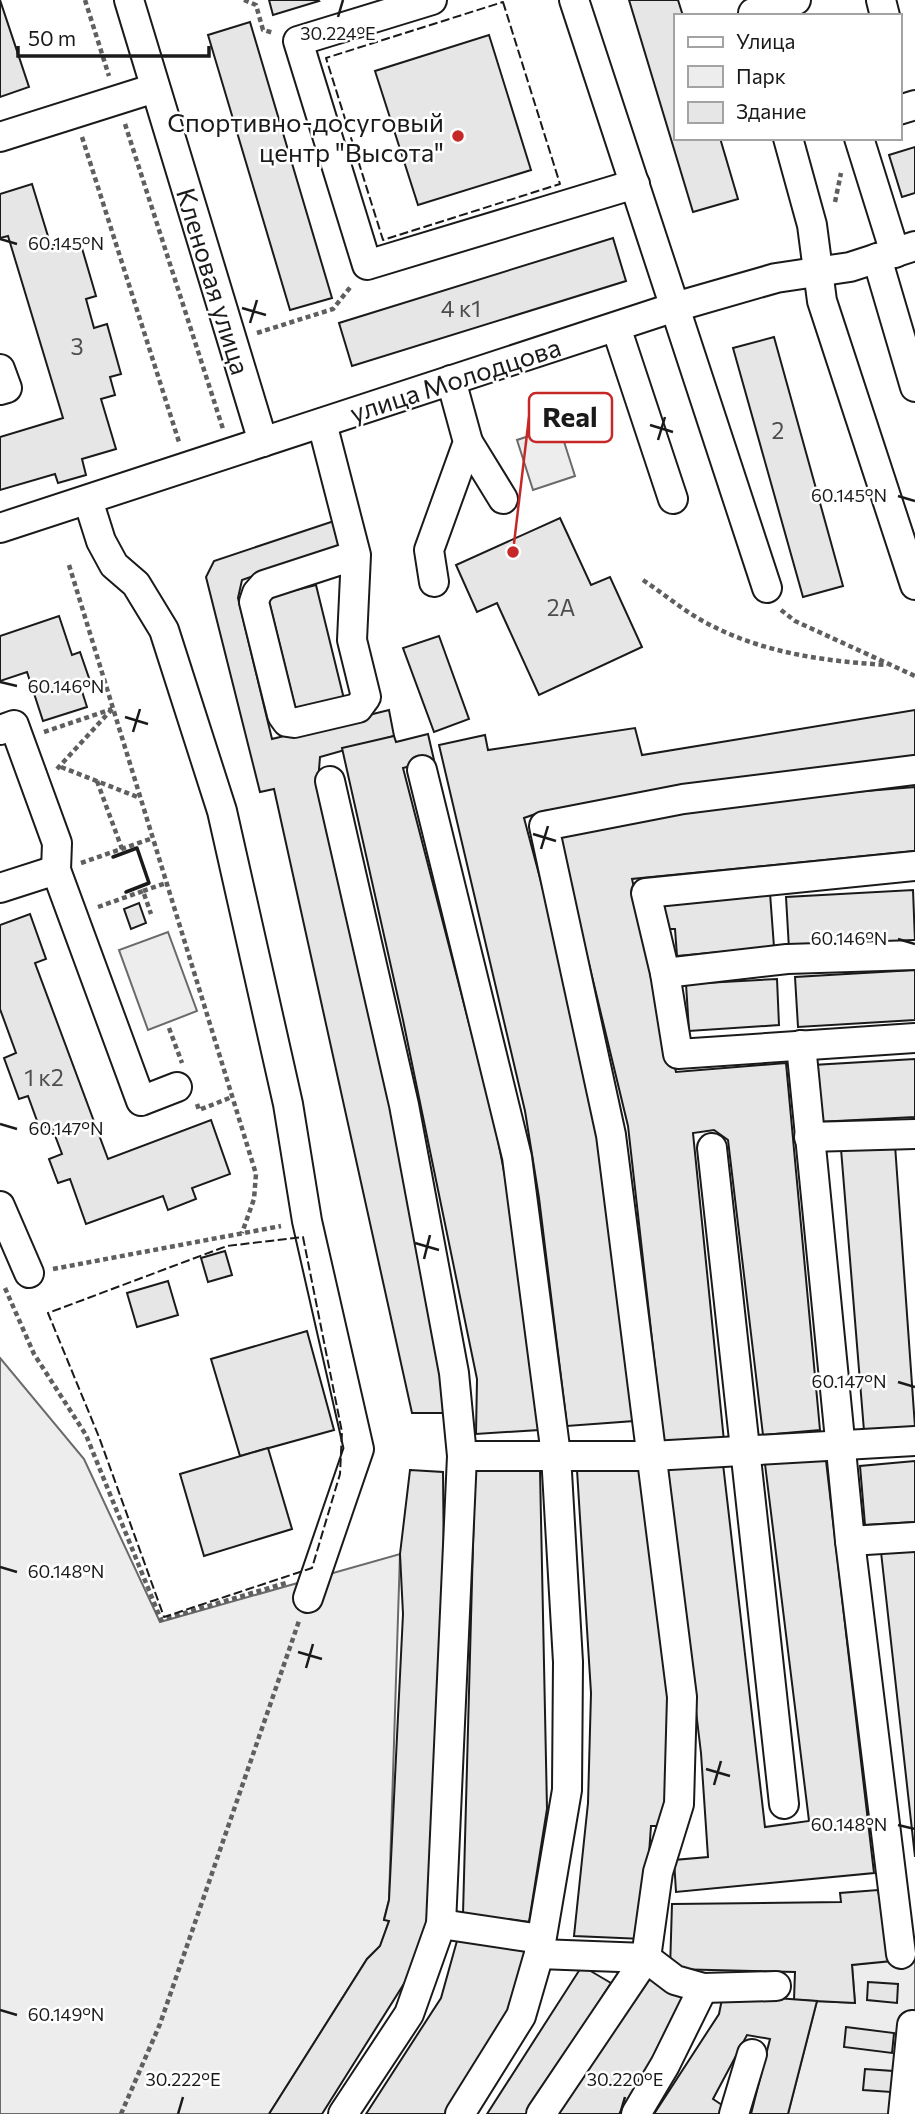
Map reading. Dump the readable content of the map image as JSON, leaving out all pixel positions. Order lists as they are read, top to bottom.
{
  "streets": {
    "street": ["Кленовая улица", "улица Молодцова"]
  },
  "crossings": [
    ["Кленовая улица", "улица Молодцова"]
  ],
  "places": ["Спортивно-досуговый центр \"Высота\"", "Real"],
  "house_numbers": [
    "4 к1",
    "3",
    "2",
    "2А",
    "1 к2"
  ],
  "legend": ["Улица", "Парк", "Здание"],
  "scale_bar": "50 m",
  "coordinates": [
    "30.224°E",
    "60.145°N",
    "60.146°N",
    "60.147°N",
    "60.148°N",
    "60.149°N",
    "30.222°E",
    "30.220°E"
  ]
}
